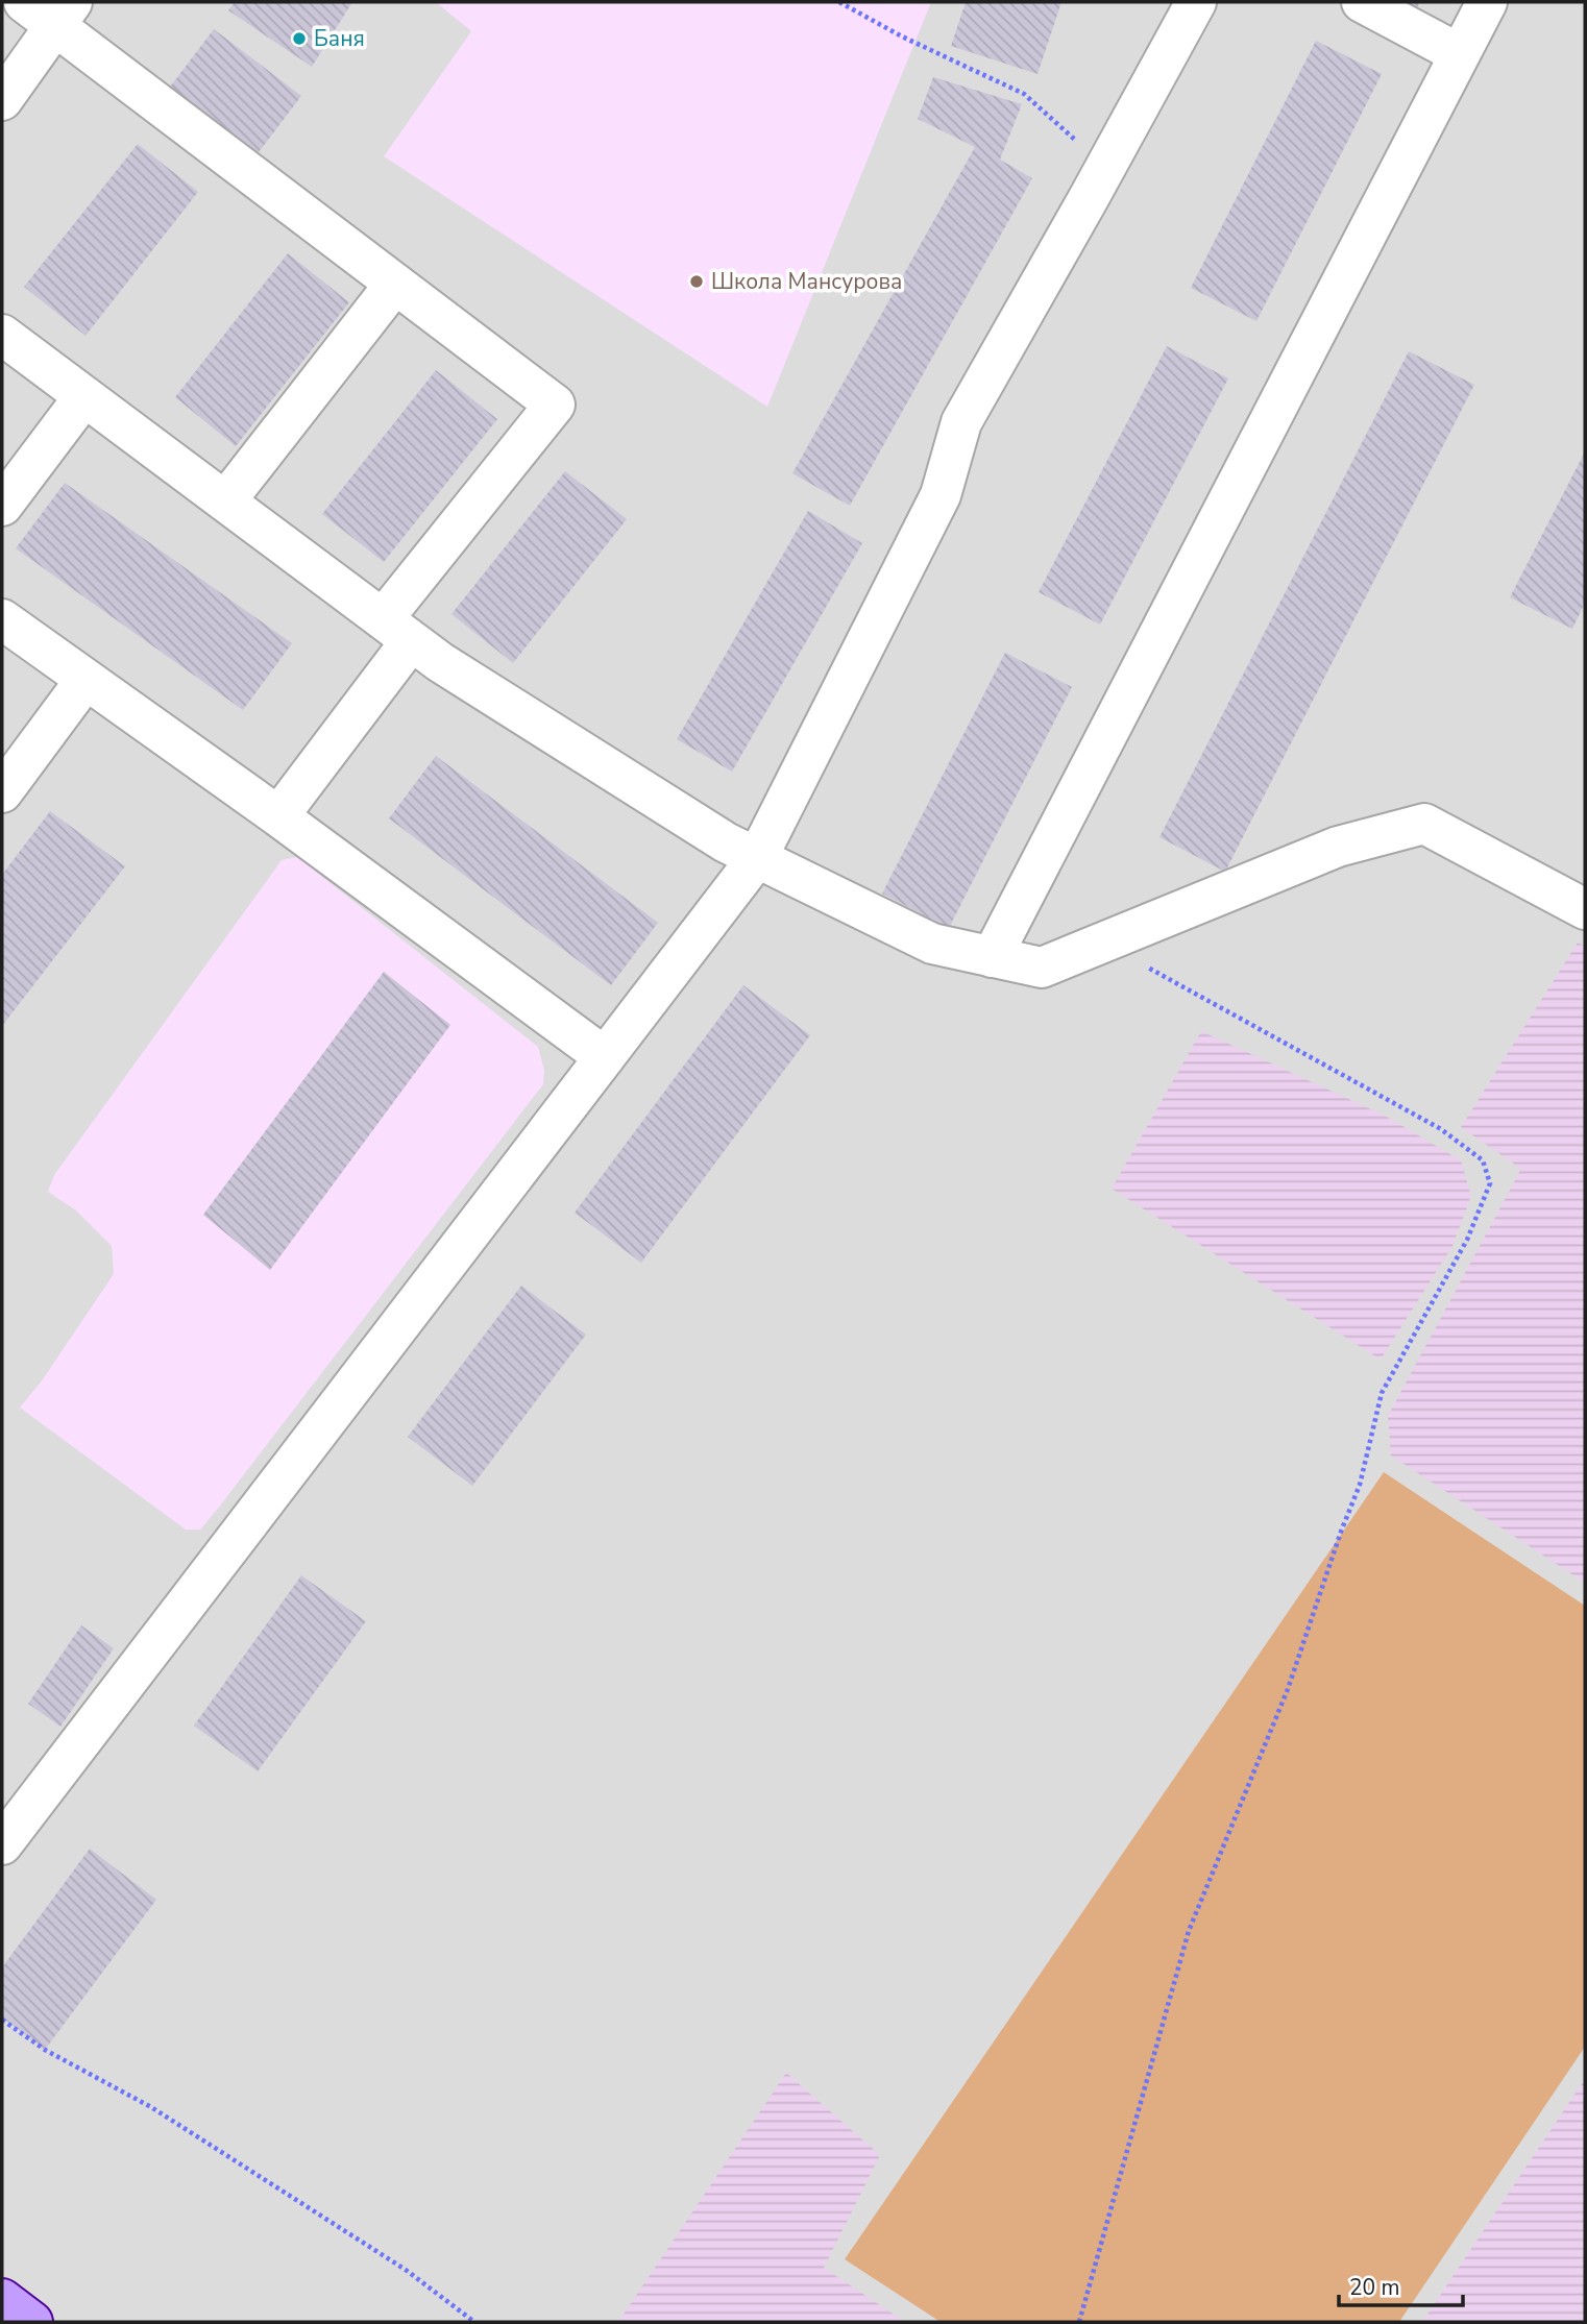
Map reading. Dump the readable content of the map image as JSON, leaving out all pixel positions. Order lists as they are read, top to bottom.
{
  "places": ["Баня", "Школа Мансурова"],
  "scale_bar": "20 m"
}
